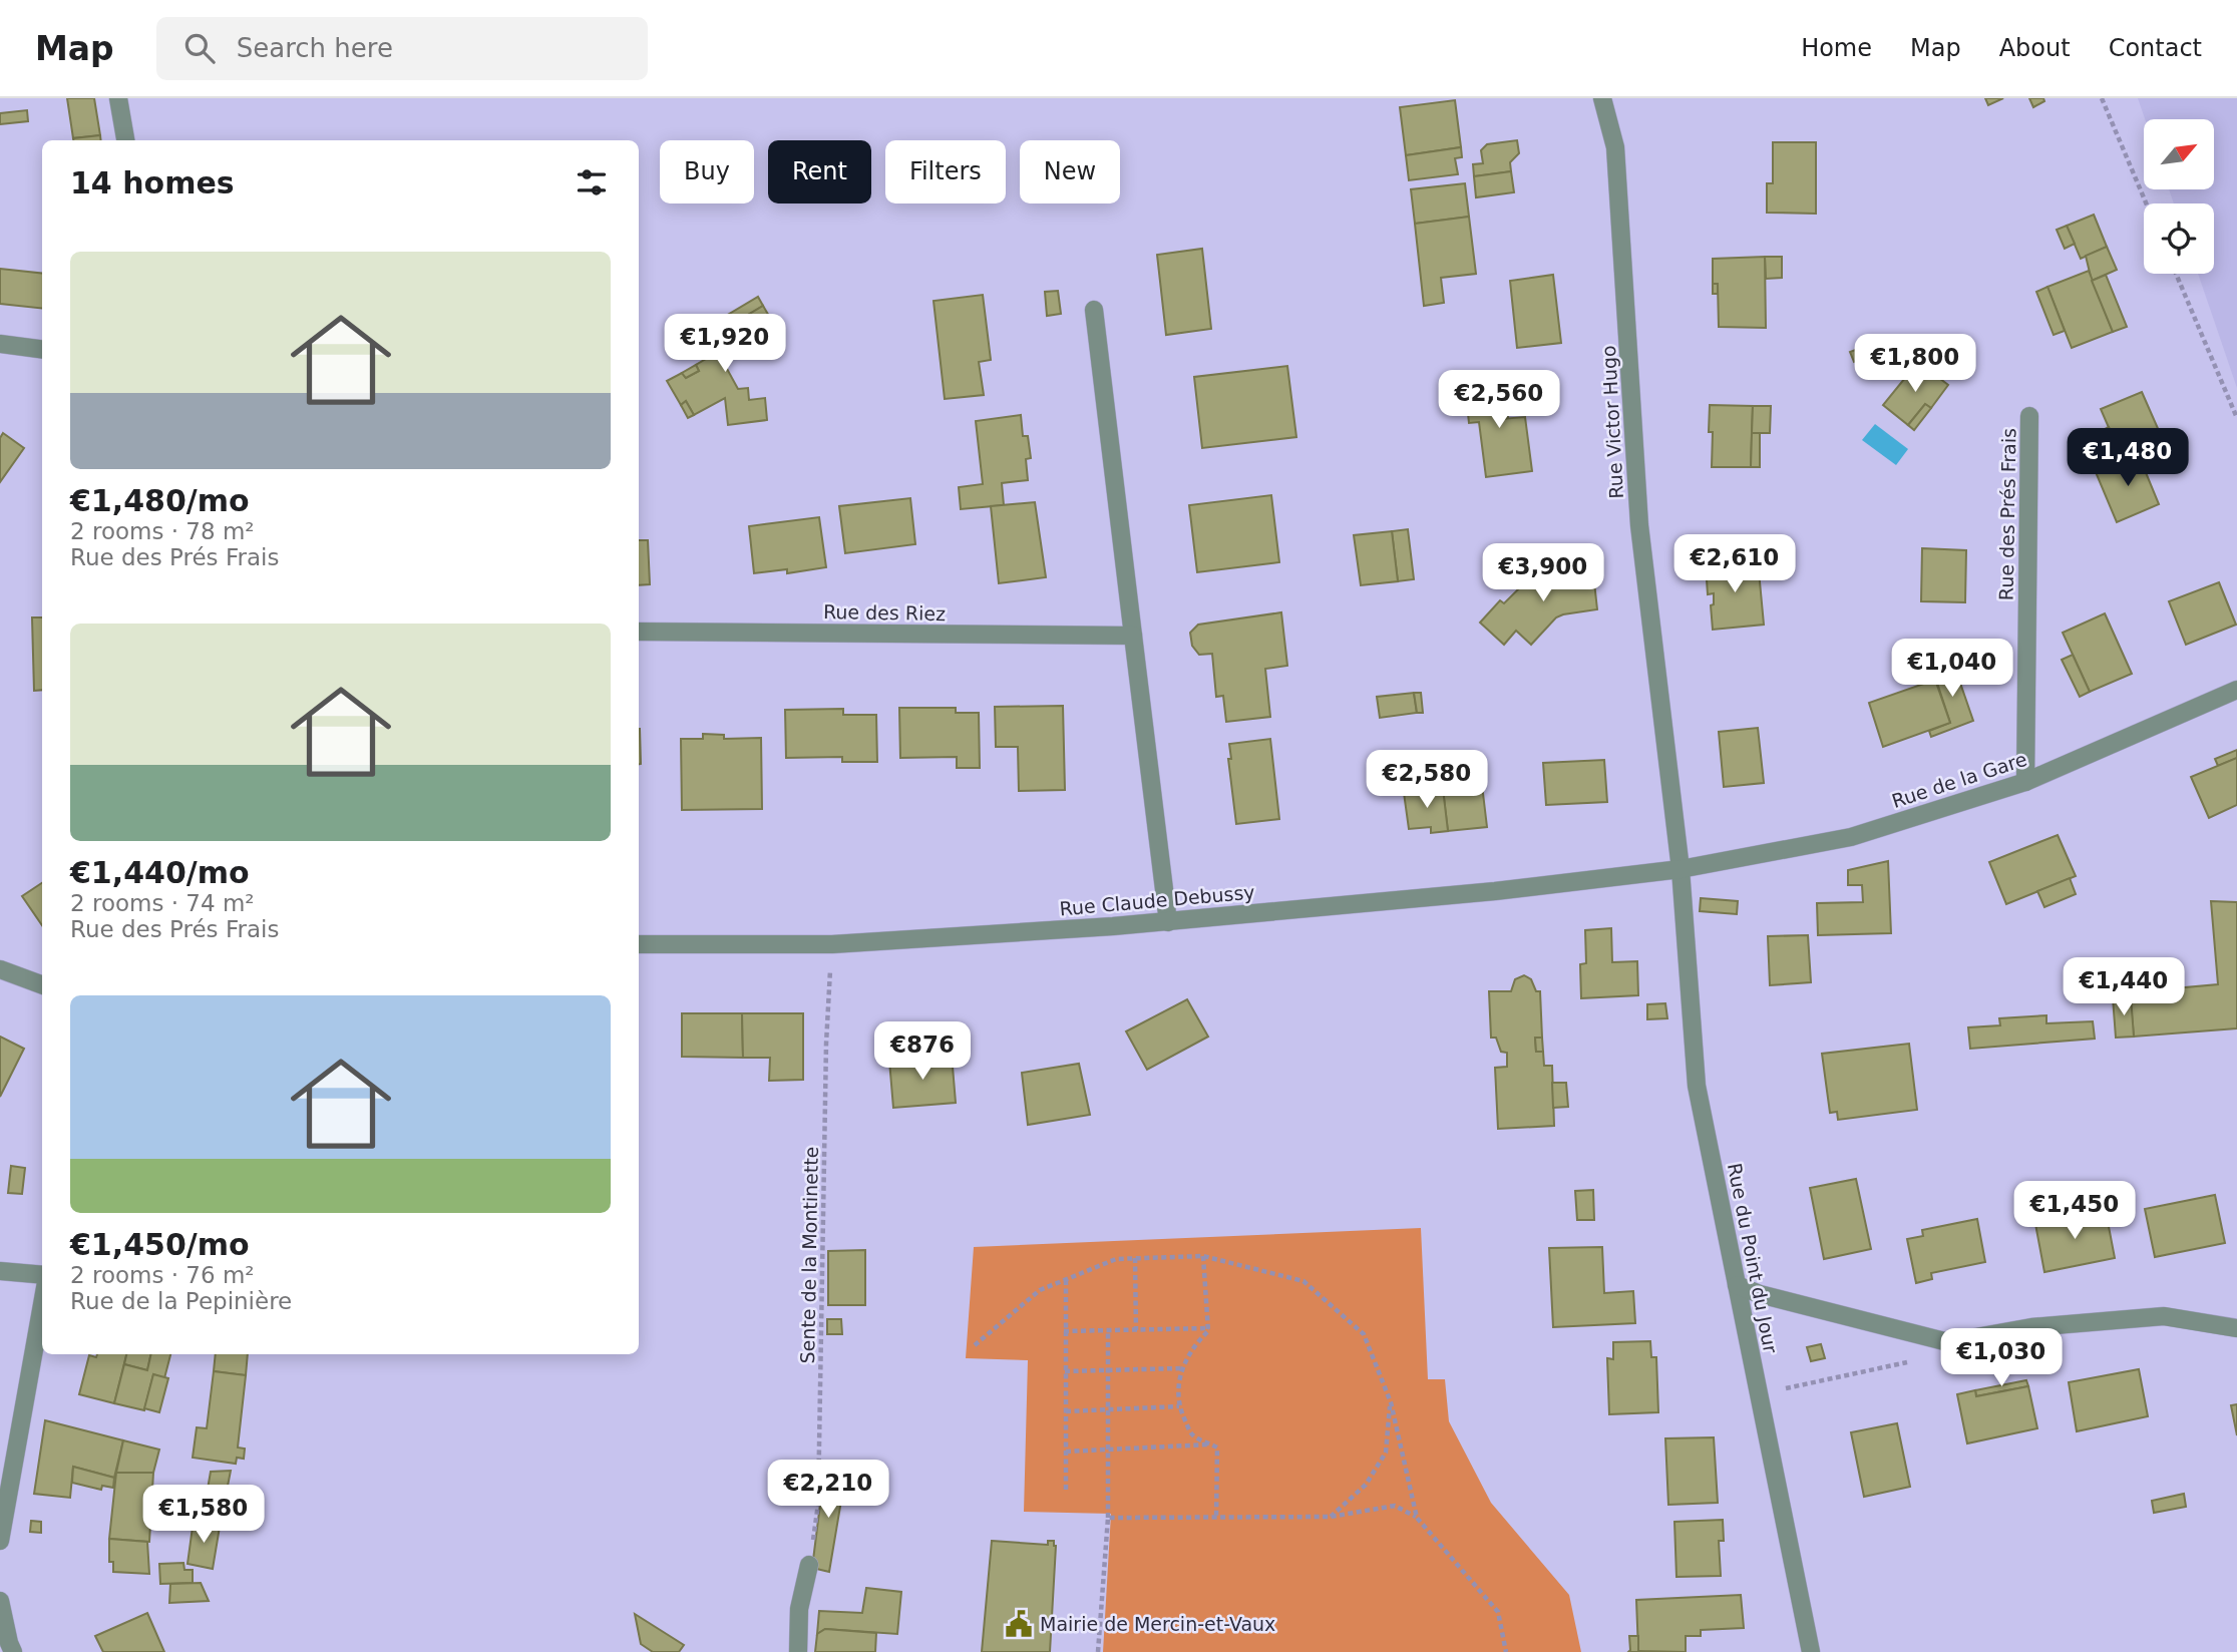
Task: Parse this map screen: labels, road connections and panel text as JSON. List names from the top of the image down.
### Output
{
  "streets": {
    "street": [
      "Rue Victor Hugo",
      "Rue des Prés Frais",
      "Rue des Riez",
      "Rue de la Gare",
      "Rue Claude Debussy",
      "Rue du Point du Jour"
    ],
    "path": ["Sente de la Montinette"]
  },
  "crossings": [
    ["Rue Victor Hugo", "Rue de la Gare"],
    ["Rue Victor Hugo", "Rue Claude Debussy"],
    ["Rue Victor Hugo", "Rue du Point du Jour"],
    ["Rue des Prés Frais", "Rue de la Gare"],
    ["Rue de la Gare", "Rue Claude Debussy"],
    ["Rue de la Gare", "Rue du Point du Jour"],
    ["Rue Claude Debussy", "Sente de la Montinette"],
    ["Rue Claude Debussy", "Rue du Point du Jour"]
  ],
  "places": {
    "public building": ["Mairie de Mercin-et-Vaux"]
  },
  "north": "top right",
  "page": {
    "header": "Map",
    "search": "Search here",
    "nav": [
      "Home",
      "Map",
      "About",
      "Contact"
    ],
    "chip": [
      "Buy",
      "Rent",
      "Filters",
      "New"
    ],
    "heading": "14 homes",
    "list": [
      {
        "name": "€1,480/mo",
        "note": "2 rooms · 78 m² · Rue des Prés Frais"
      },
      {
        "name": "€1,440/mo",
        "note": "2 rooms · 74 m² · Rue des Prés Frais"
      },
      {
        "name": "€1,450/mo",
        "note": "2 rooms · 76 m² · Rue de la Pepinière"
      }
    ],
    "price": [
      "€1,920",
      "€1,800",
      "€2,560",
      "€1,480",
      "€2,610",
      "€3,900",
      "€1,040",
      "€2,580",
      "€1,440",
      "€876",
      "€1,450",
      "€1,030",
      "€2,210",
      "€1,580"
    ]
  }
}
